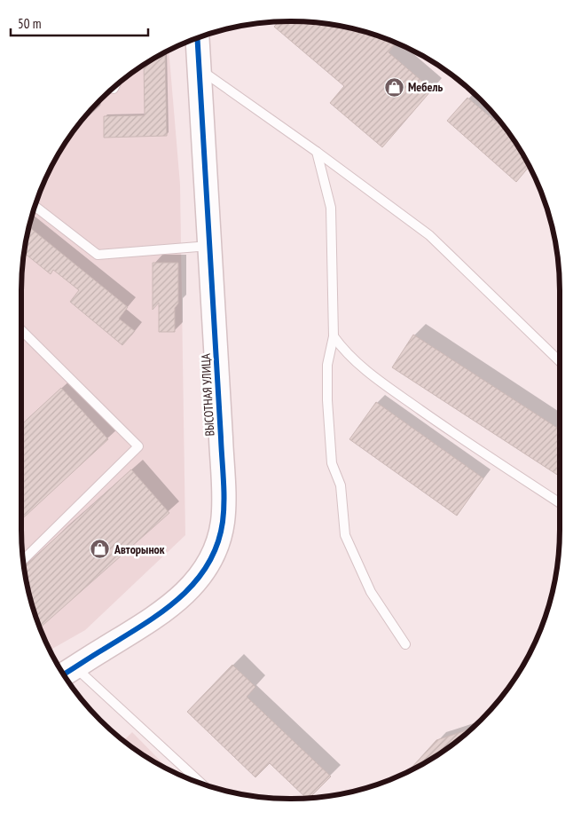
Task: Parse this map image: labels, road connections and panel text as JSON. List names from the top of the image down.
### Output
{
  "streets": {
    "street": ["ВЫСОТНАЯ УЛИЦА"]
  },
  "places": {
    "shop": ["Мебель", "Авторынок"]
  },
  "scale_bar": "50 m"
}
